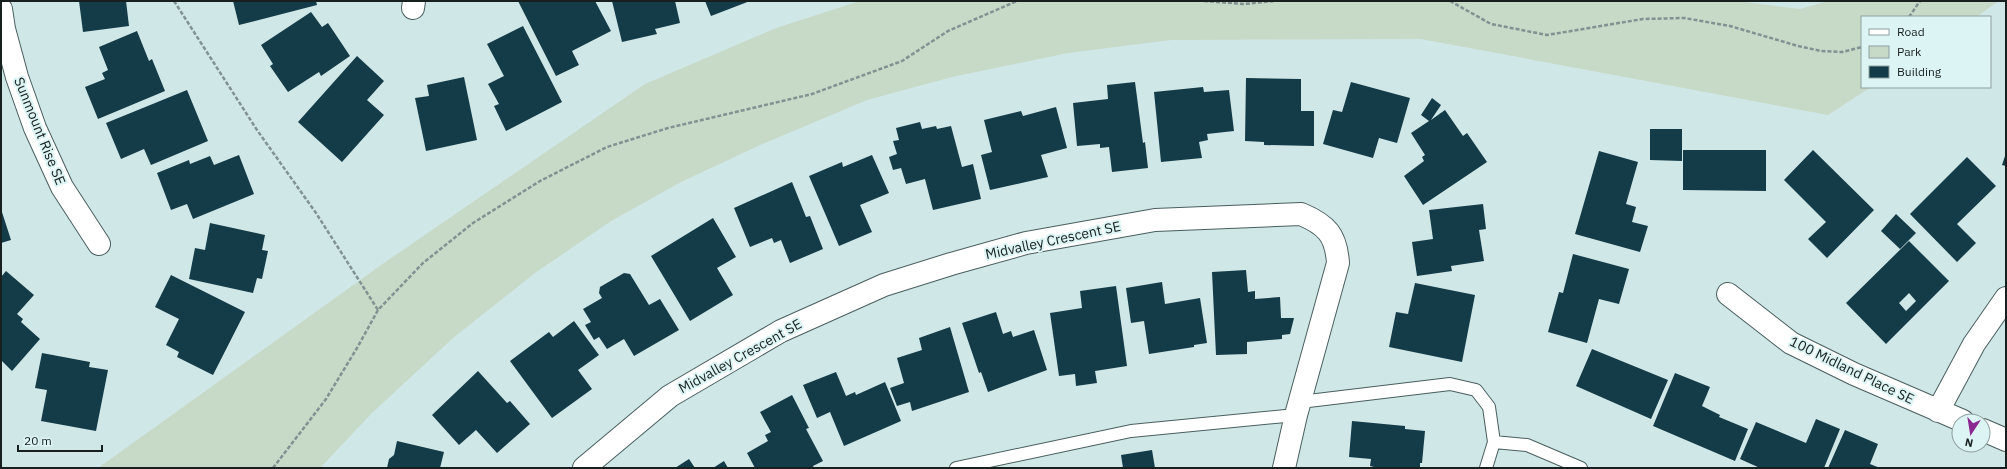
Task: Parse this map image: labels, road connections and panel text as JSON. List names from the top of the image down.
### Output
{
  "streets": {
    "street": ["Sunmount Rise SE", "Midvalley Crescent SE", "100 Midland Place SE"]
  },
  "legend": ["Road", "Park", "Building"],
  "scale_bar": "20 m",
  "north": "bottom"
}
